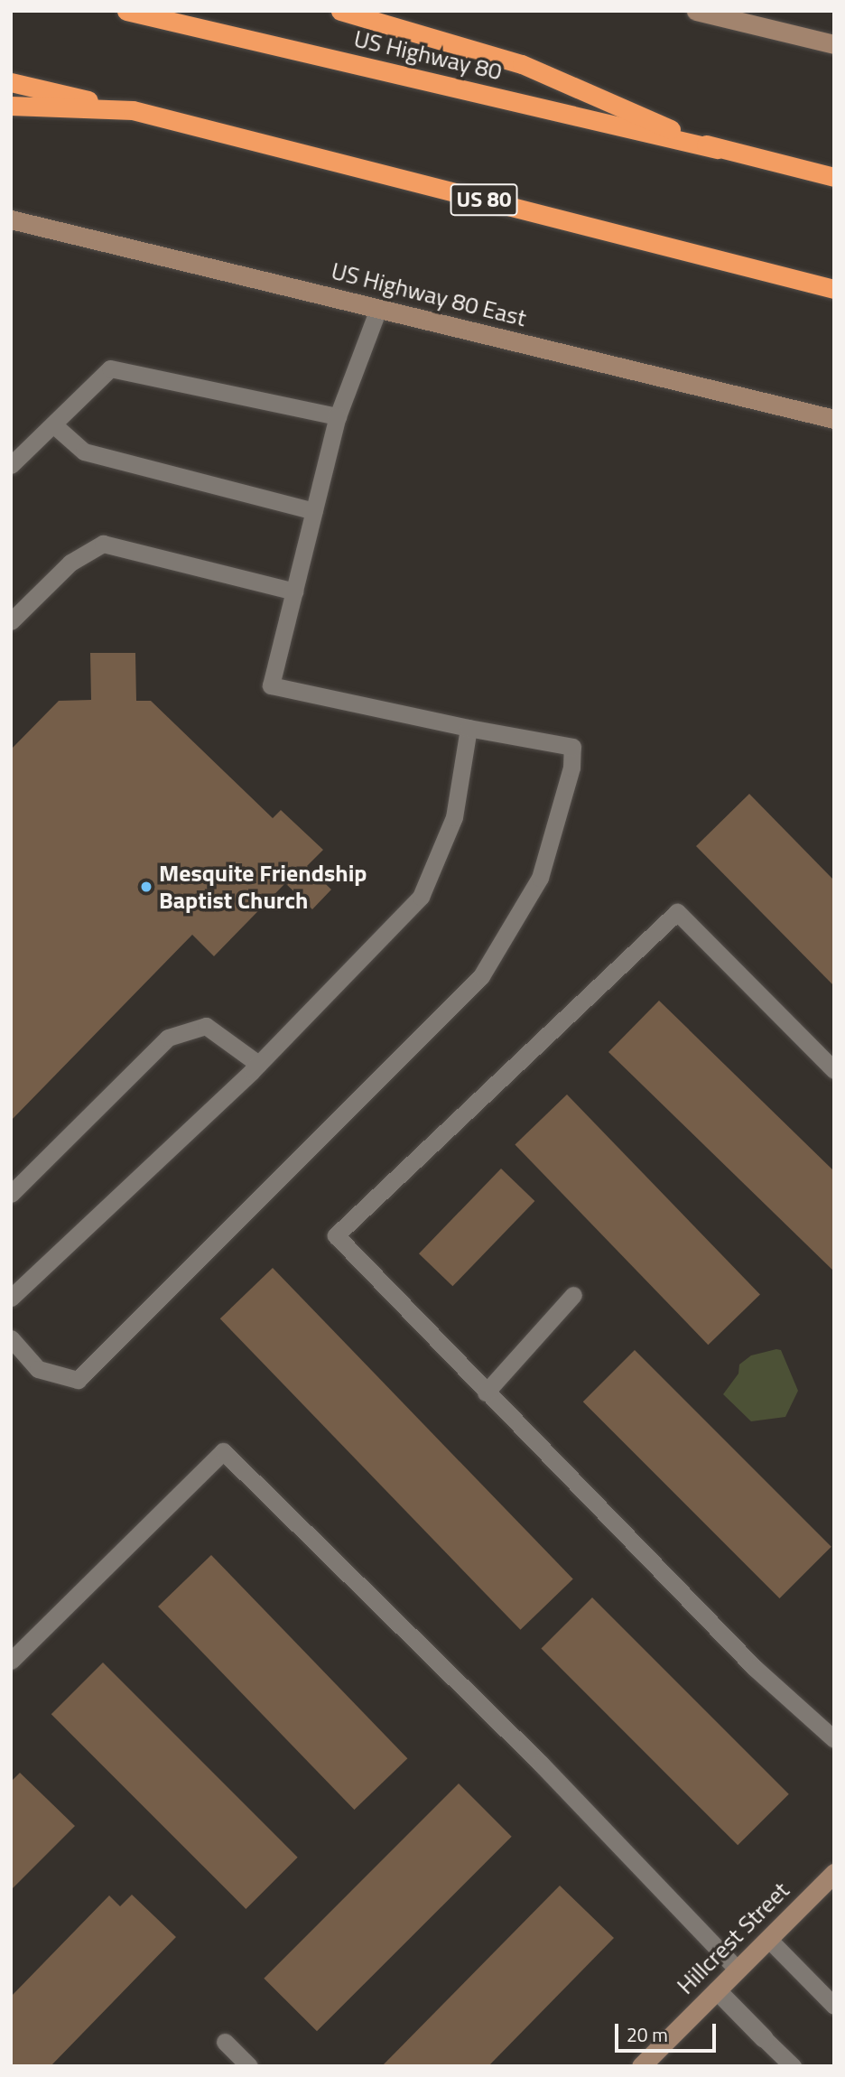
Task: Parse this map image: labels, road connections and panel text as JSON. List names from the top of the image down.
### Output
{
  "streets": {
    "highway": ["US Highway 80", "US 80"],
    "main road": ["US Highway 80 East", "Hillcrest Street"]
  },
  "places": ["Mesquite Friendship Baptist Church"],
  "scale_bar": "20 m"
}
